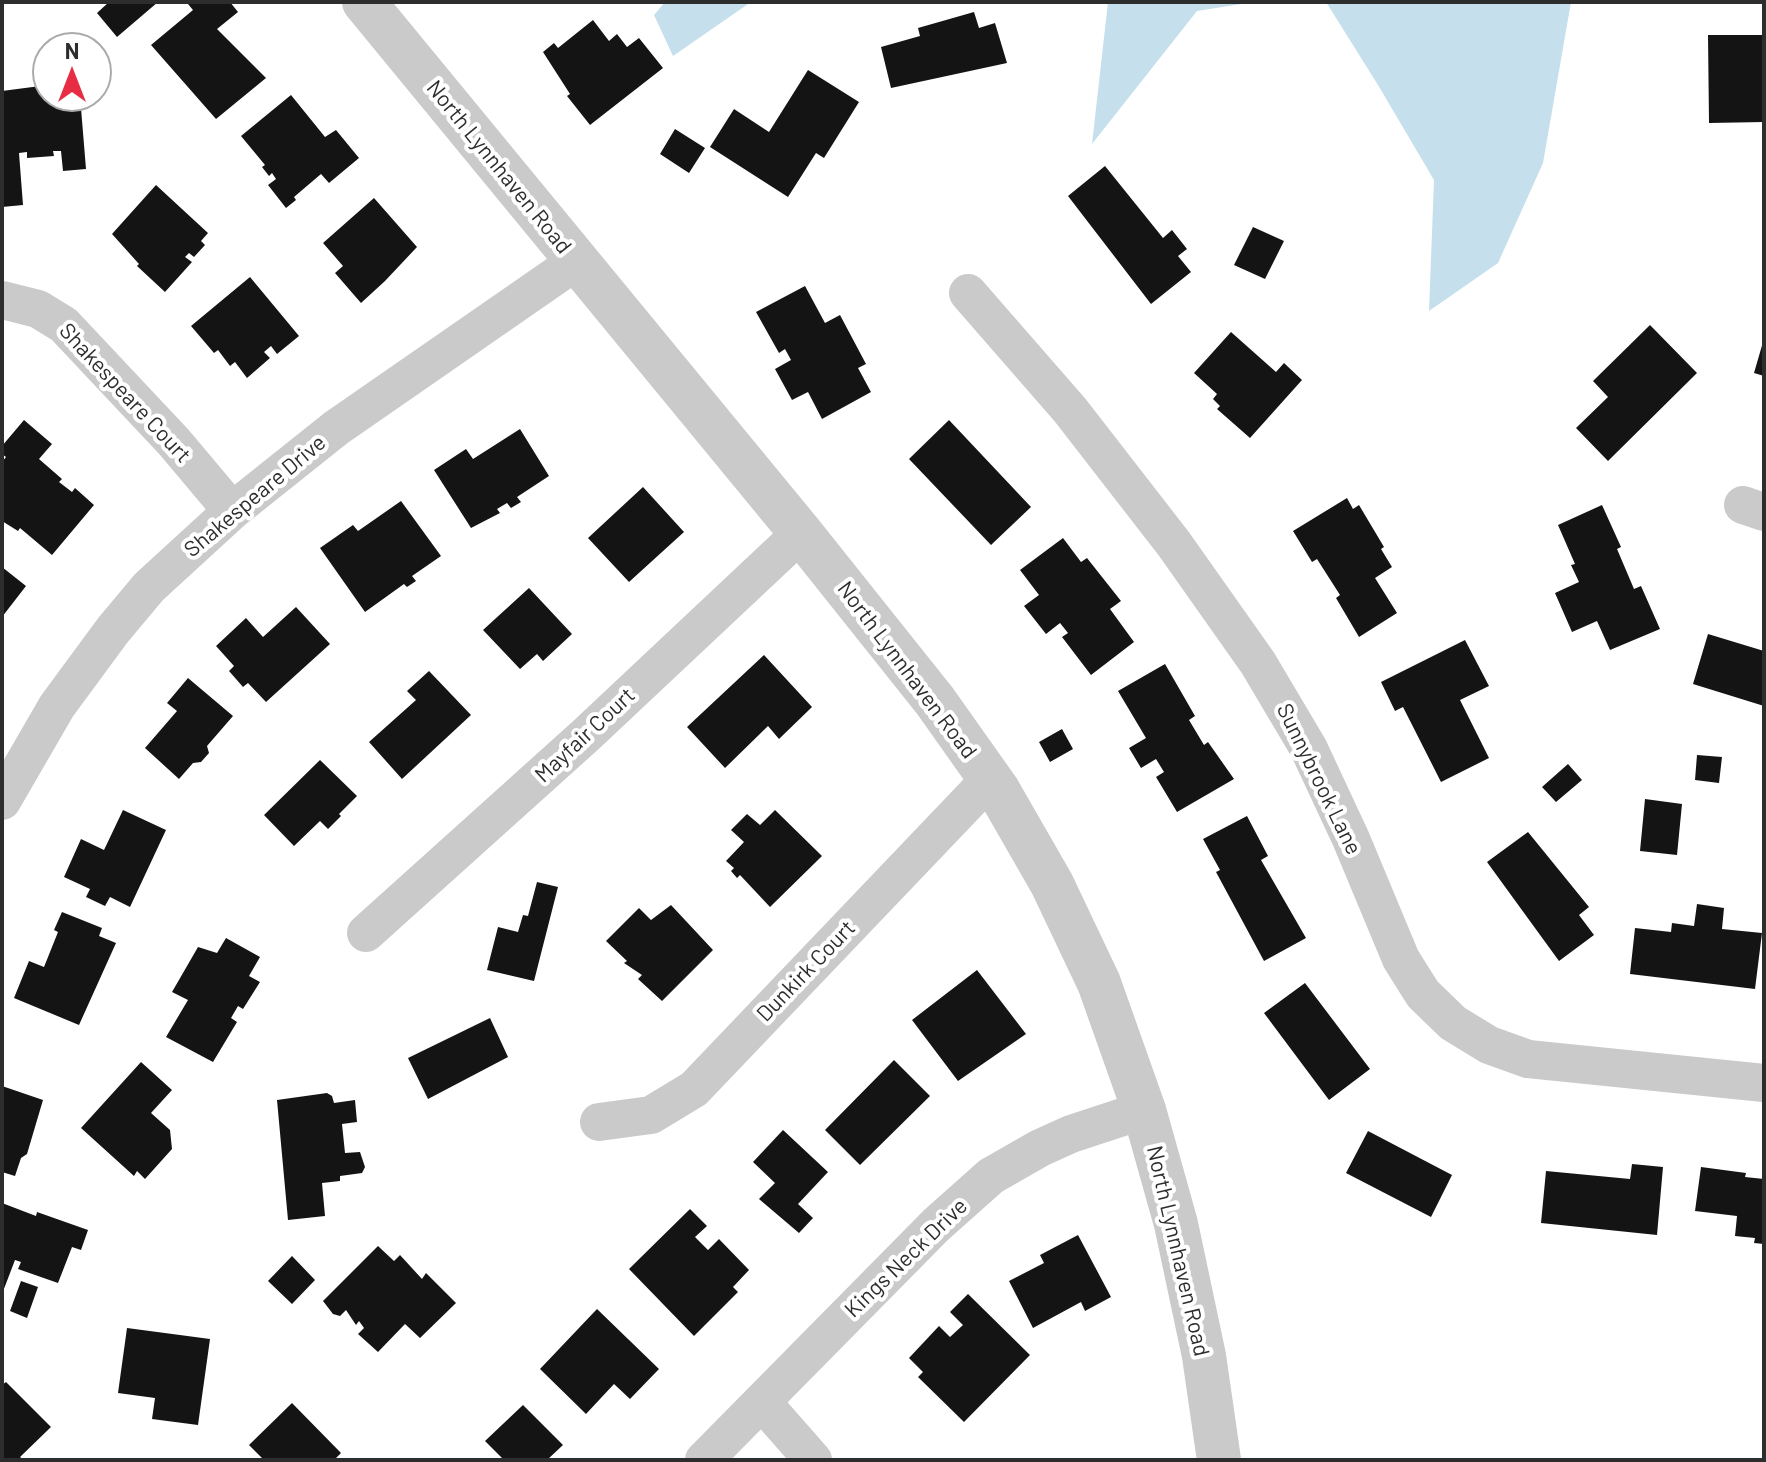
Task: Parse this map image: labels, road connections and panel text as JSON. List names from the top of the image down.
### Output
{
  "streets": {
    "street": [
      "North Lynnhaven Road",
      "Shakespeare Court",
      "Shakespeare Drive",
      "Mayfair Court",
      "Sunnybrook Lane",
      "Dunkirk Court",
      "Kings Neck Drive"
    ]
  },
  "crossings": [
    ["North Lynnhaven Road", "Shakespeare Drive"],
    ["North Lynnhaven Road", "Mayfair Court"],
    ["North Lynnhaven Road", "Dunkirk Court"],
    ["North Lynnhaven Road", "Kings Neck Drive"],
    ["Shakespeare Court", "Shakespeare Drive"]
  ],
  "north": "top"
}
